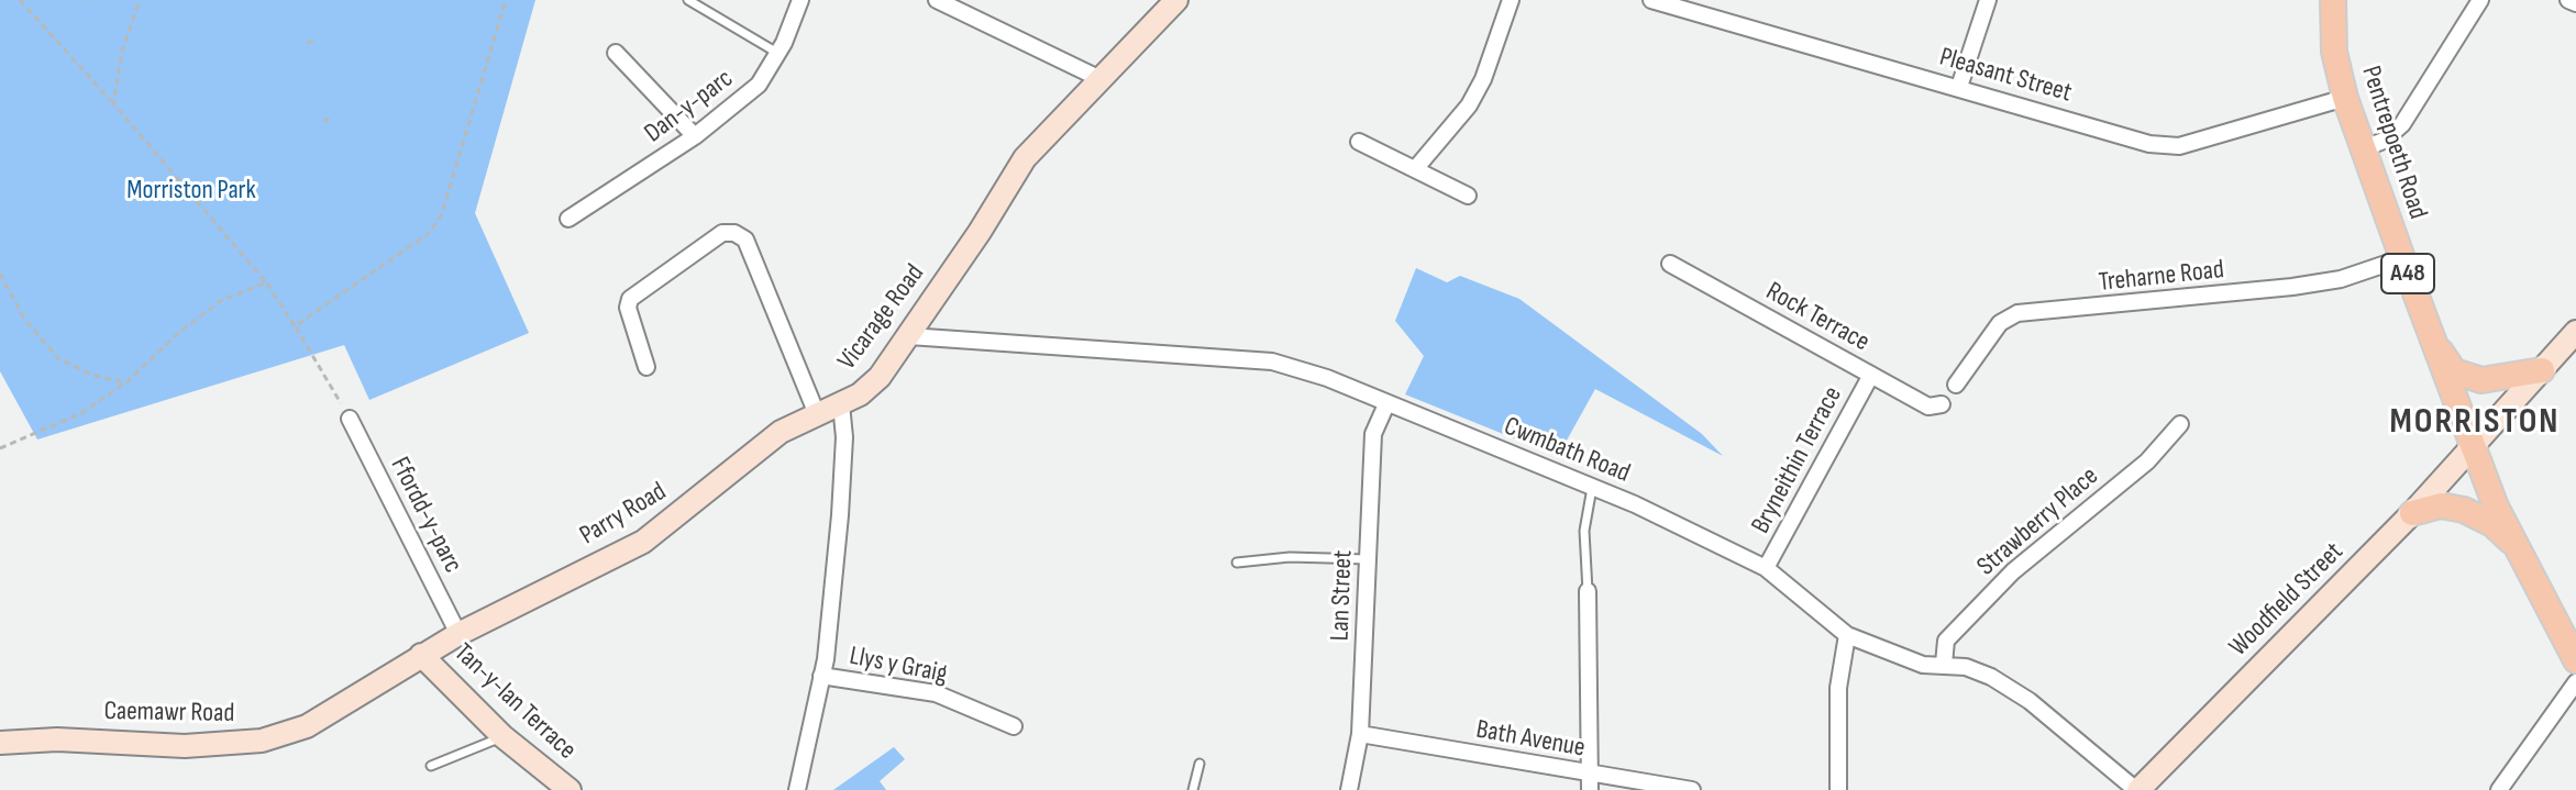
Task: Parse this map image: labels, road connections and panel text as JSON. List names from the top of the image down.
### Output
{
  "streets": {
    "main road": ["Pentrepoeth Road", "A48"],
    "street": [
      "Pleasant Street",
      "Dan-y-parc",
      "Treharne Road",
      "Vicarage Road",
      "Rock Terrace",
      "Cwmbath Road",
      "Bryneithin Terrace",
      "Parry Road",
      "Ffordd-y-parc",
      "Strawberry Place",
      "Lan Street",
      "Woodfield Street",
      "Llys y Graig",
      "Tan-y-lan Terrace",
      "Caemawr Road",
      "Bath Avenue"
    ]
  },
  "crossings": [
    ["Pleasant Street", "Pentrepoeth Road"],
    ["Pentrepoeth Road", "A48"],
    ["Pentrepoeth Road", "Treharne Road"],
    ["Pentrepoeth Road", "Woodfield Street"],
    ["A48", "Woodfield Street"],
    ["Vicarage Road", "Cwmbath Road"],
    ["Vicarage Road", "Parry Road"],
    ["Vicarage Road", "Llys y Graig"],
    ["Rock Terrace", "Bryneithin Terrace"],
    ["Cwmbath Road", "Bryneithin Terrace"],
    ["Cwmbath Road", "Strawberry Place"],
    ["Cwmbath Road", "Lan Street"],
    ["Cwmbath Road", "Woodfield Street"],
    ["Parry Road", "Ffordd-y-parc"],
    ["Parry Road", "Tan-y-lan Terrace"],
    ["Parry Road", "Caemawr Road"],
    ["Lan Street", "Bath Avenue"],
    ["Tan-y-lan Terrace", "Caemawr Road"]
  ],
  "districts": ["MORRISTON"],
  "parks": ["Morriston Park"]
}
